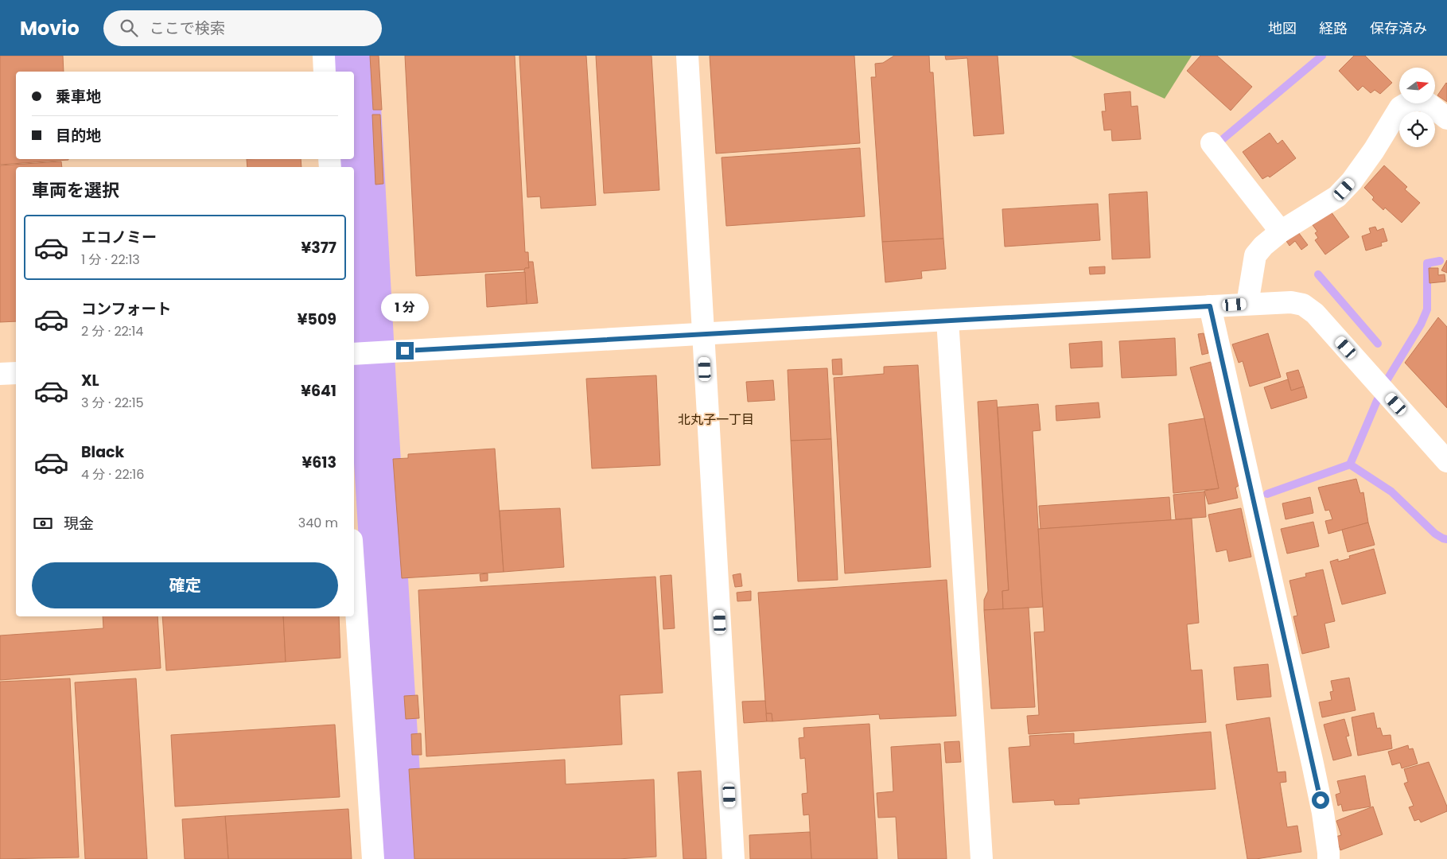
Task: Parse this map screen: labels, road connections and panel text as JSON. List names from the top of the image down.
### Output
{
  "districts": ["北丸子一丁目"],
  "north": "right",
  "page": {
    "header": "Movio",
    "search": "ここで検索",
    "nav": ["地図", "経路", "保存済み"],
    "banner": ["乗車地", "目的地"],
    "heading": "車両を選択",
    "list": [
      {
        "name": "エコノミー",
        "note": "1 分 · 22:13",
        "value": "¥377"
      },
      {
        "name": "コンフォート",
        "note": "2 分 · 22:14",
        "value": "¥509"
      },
      {
        "name": "XL",
        "note": "3 分 · 22:15",
        "value": "¥641"
      },
      {
        "name": "Black",
        "note": "4 分 · 22:16",
        "value": "¥613"
      }
    ],
    "bubble": "1 分",
    "pay": ["現金", "340 m"],
    "buttons": "確定"
  }
}
